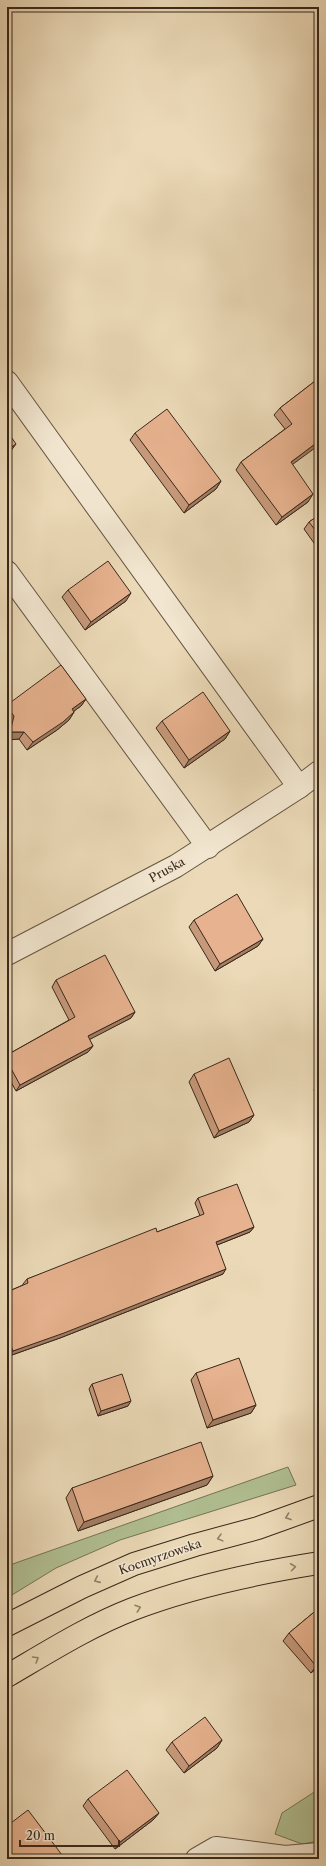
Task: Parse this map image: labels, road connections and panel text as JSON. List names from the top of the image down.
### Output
{
  "streets": {
    "main road": ["Kocmyrzowska"],
    "street": ["Pruska"]
  },
  "scale_bar": "20 m"
}
